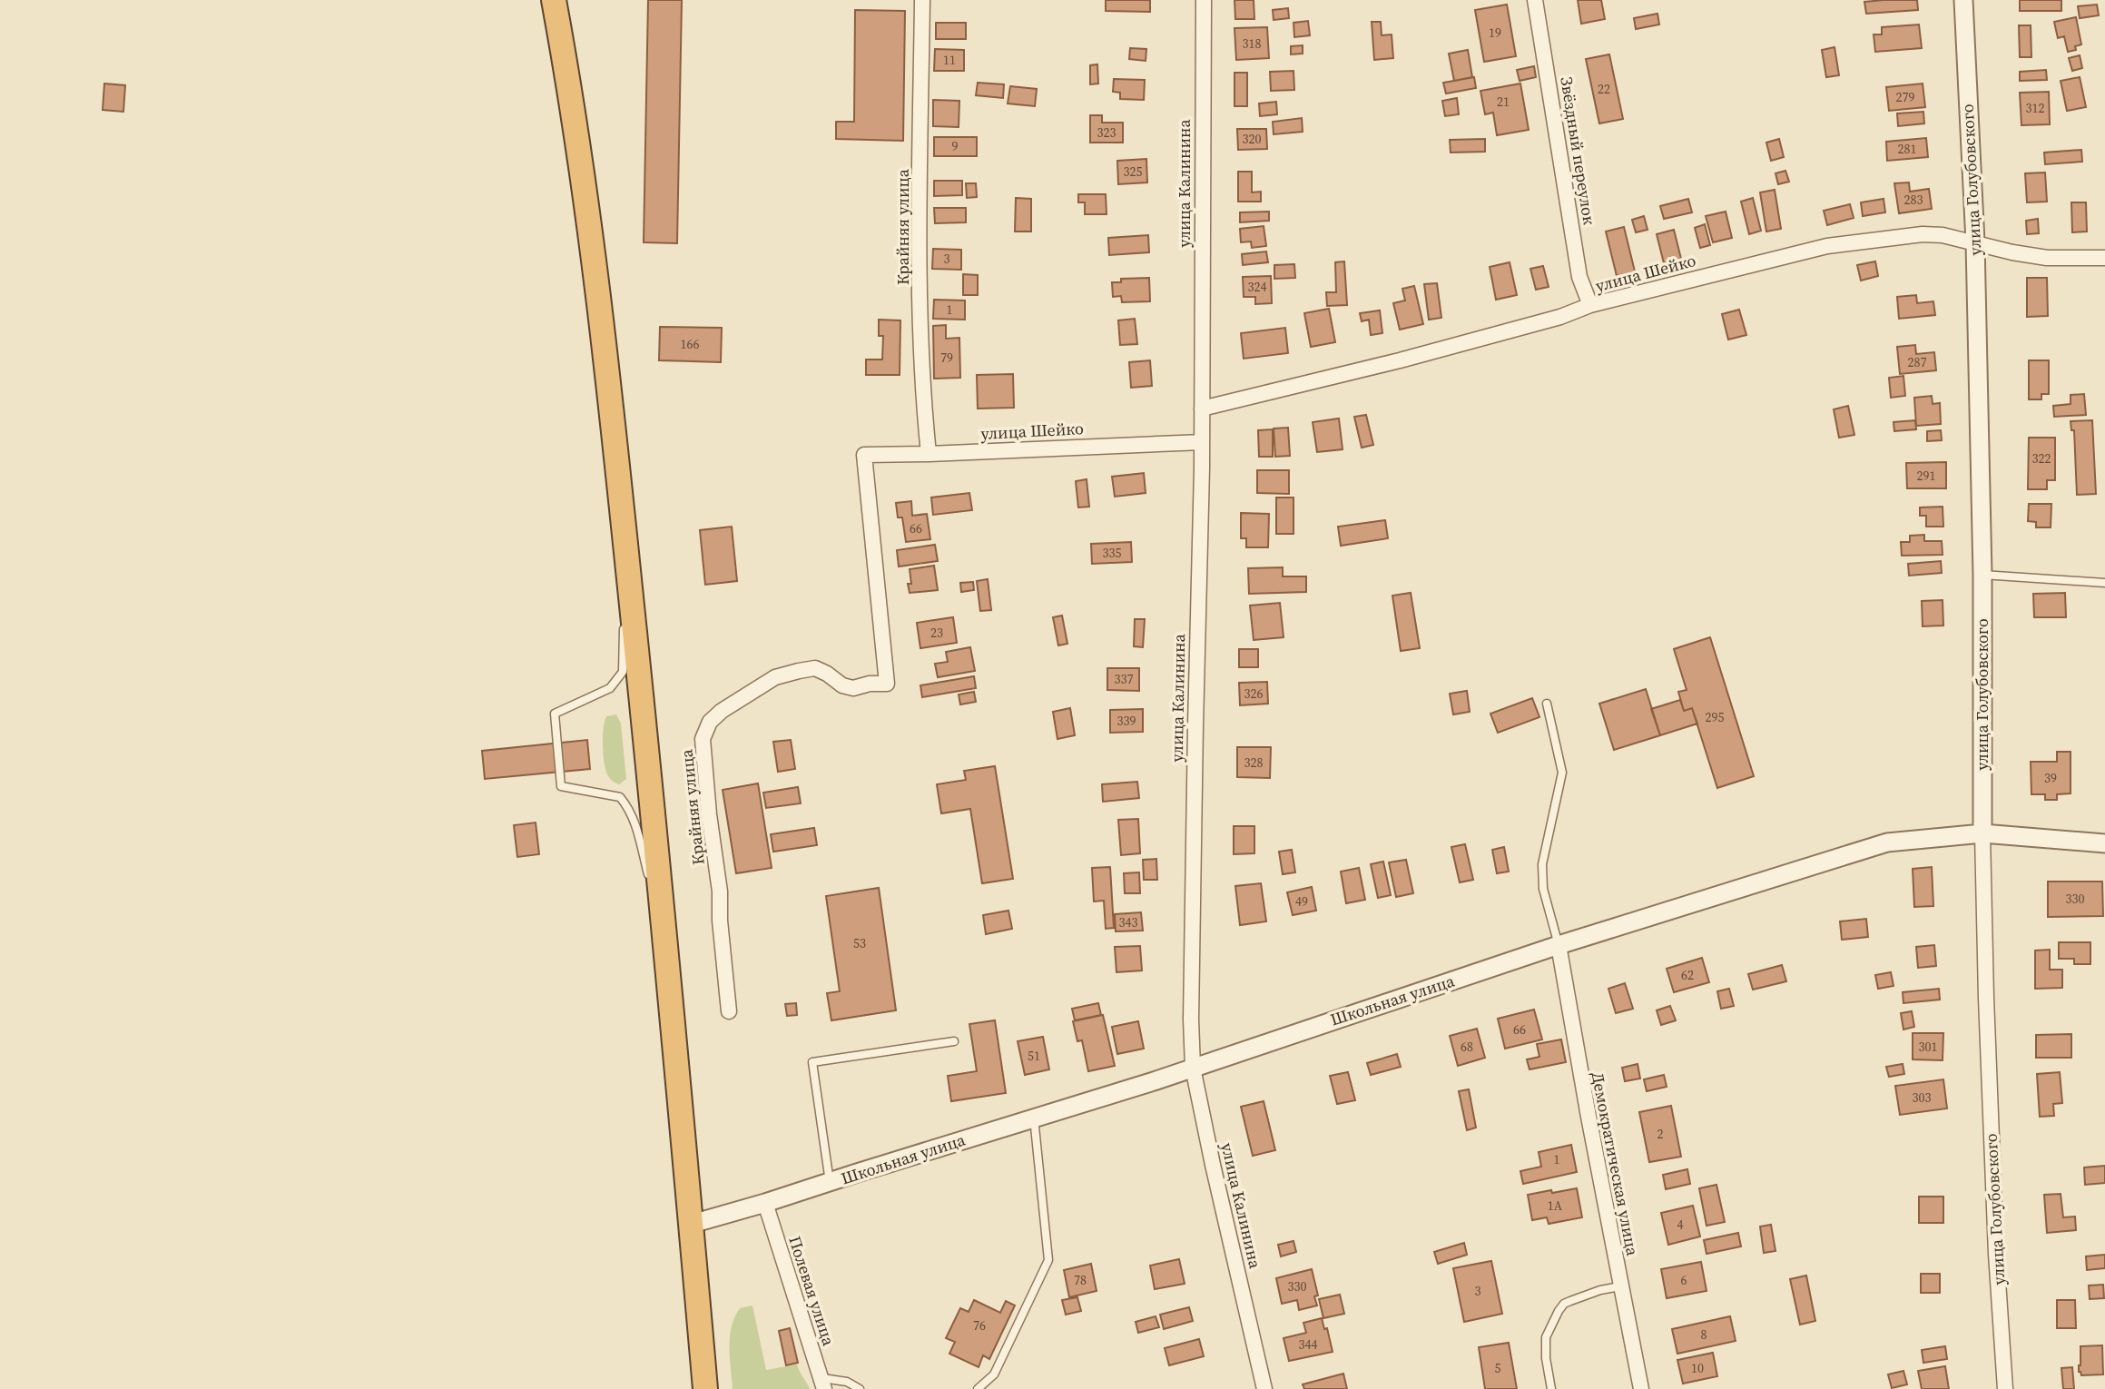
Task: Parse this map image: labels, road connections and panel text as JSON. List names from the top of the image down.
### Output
{
  "streets": {
    "street": [
      "Звёздный переулок",
      "улица Голубовского",
      "улица Калинина",
      "Крайняя улица",
      "улица Шейко",
      "Школьная улица",
      "Демократическая улица",
      "Полевая улица"
    ]
  },
  "crossings": [
    ["Звёздный переулок", "улица Шейко"],
    ["улица Голубовского", "улица Шейко"],
    ["улица Голубовского", "Школьная улица"],
    ["улица Калинина", "улица Шейко"],
    ["улица Калинина", "Школьная улица"],
    ["Крайняя улица", "улица Шейко"],
    ["Школьная улица", "Демократическая улица"],
    ["Школьная улица", "Полевая улица"]
  ],
  "house_numbers": [
    "19",
    "318",
    "11",
    "22",
    "279",
    "21",
    "312",
    "323",
    "320",
    "9",
    "281",
    "325",
    "283",
    "3",
    "324",
    "1",
    "166",
    "79",
    "287",
    "322",
    "291",
    "66",
    "335",
    "23",
    "337",
    "326",
    "295",
    "339",
    "328",
    "39",
    "330",
    "49",
    "343",
    "53",
    "62",
    "66",
    "68",
    "301",
    "51",
    "303",
    "2",
    "1",
    "1А",
    "4",
    "78",
    "6",
    "330",
    "3",
    "76",
    "8",
    "344",
    "5",
    "10"
  ]
}
